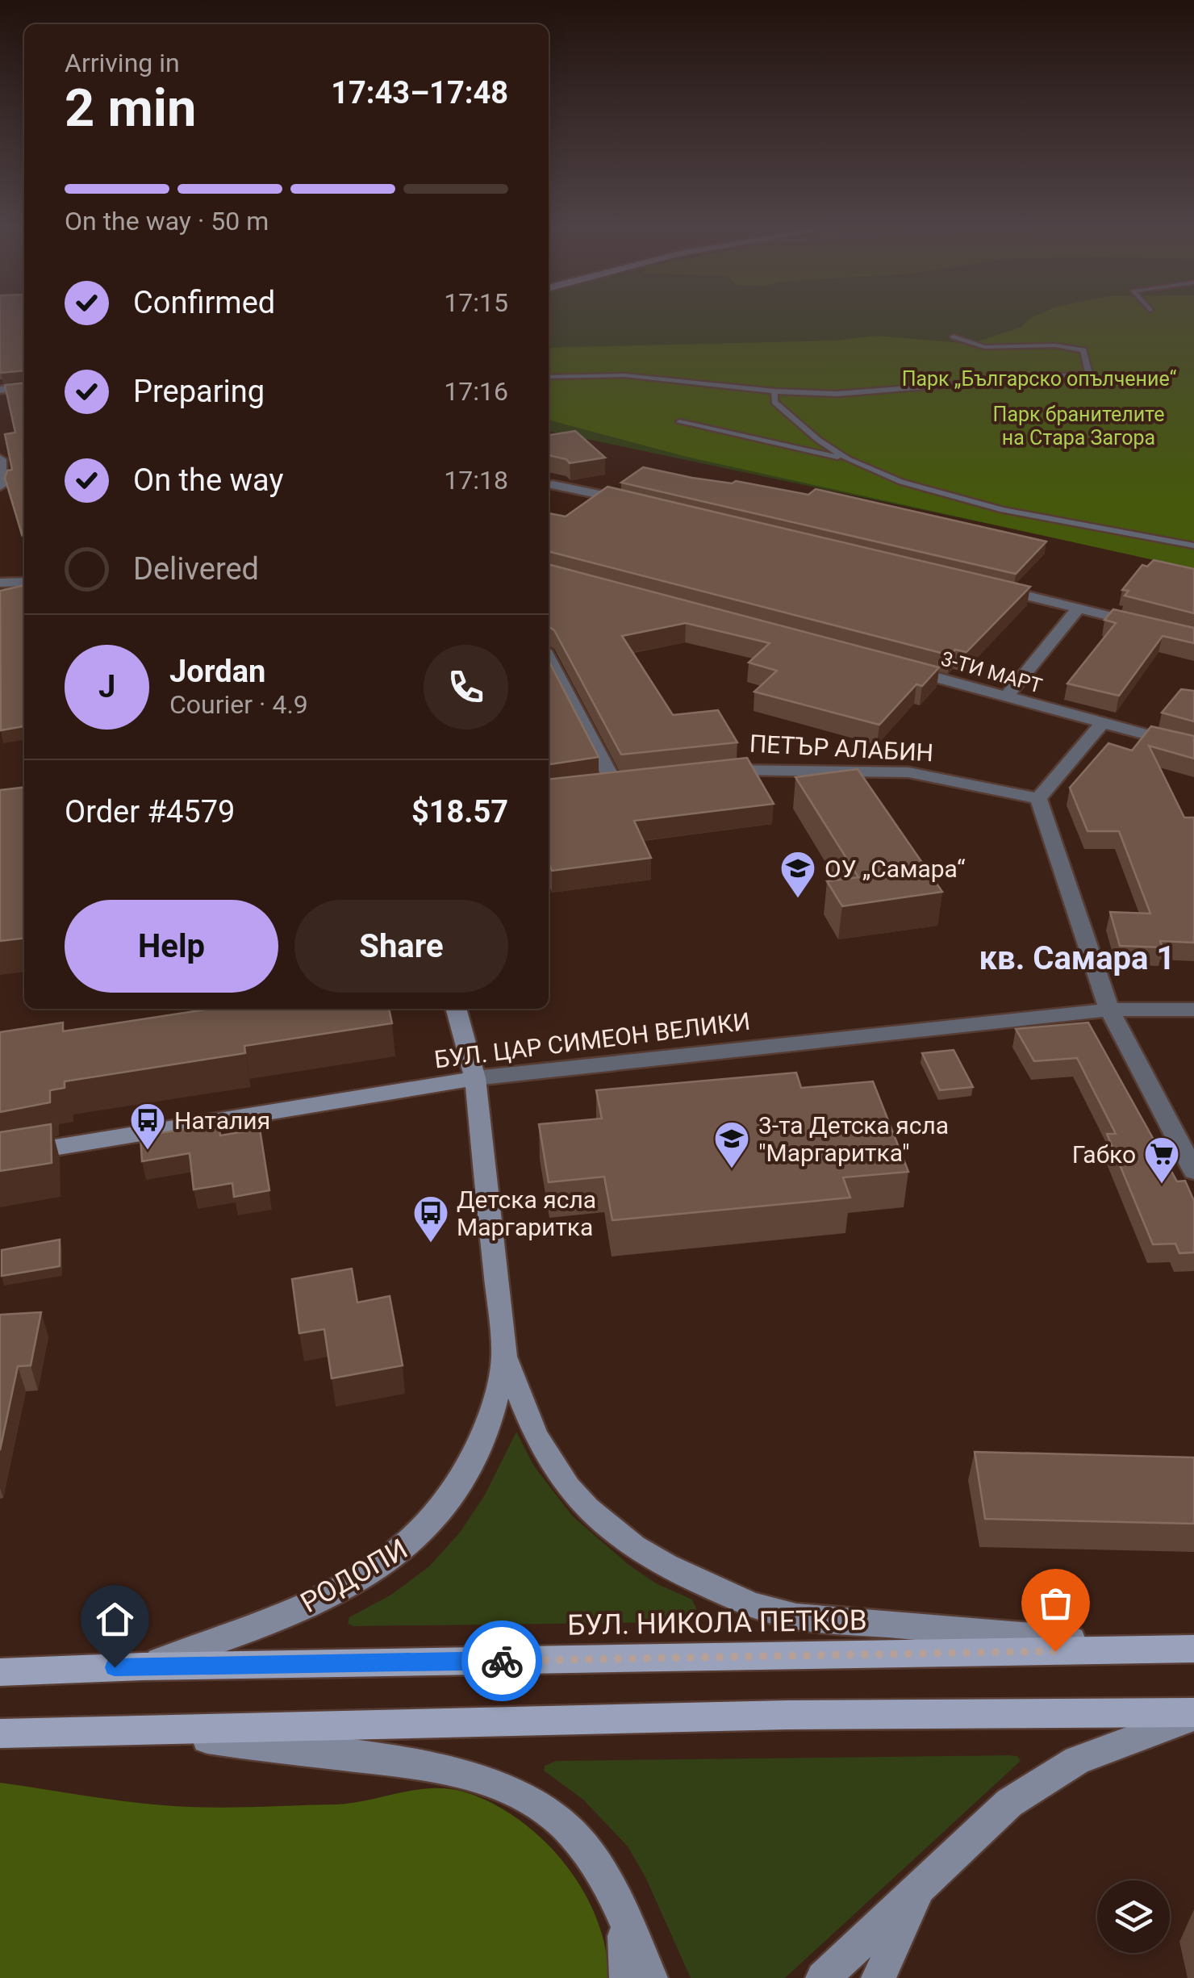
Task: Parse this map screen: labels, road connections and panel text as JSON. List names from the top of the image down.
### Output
{
  "streets": {
    "main road": ["БУЛ. НИКОЛА ПЕТКОВ"],
    "street": [
      "3-ТИ МАРТ",
      "ПЕТЪР АЛАБИН",
      "БУЛ. ЦАР СИМЕОН ВЕЛИКИ",
      "РОДОПИ"
    ]
  },
  "crossings": [
    ["БУЛ. ЦАР СИМЕОН ВЕЛИКИ", "РОДОПИ"],
    ["РОДОПИ", "БУЛ. НИКОЛА ПЕТКОВ"]
  ],
  "districts": ["кв. Самара 1"],
  "parks": ["Парк „Българско опълчение“", "Парк бранителите на Стара Загора"],
  "places": {
    "school or university": ["ОУ „Самара“", "3-та Детска ясла \"Маргаритка\""],
    "bus stop": ["Наталия", "Детска ясла Маргаритка"],
    "supermarket": ["Габко"]
  },
  "page": {
    "heading": ["2 min", "Arriving in", "17:43–17:48"],
    "panel": [
      "Jordan",
      "Courier · 4.9",
      "Order #4579",
      "$18.57"
    ],
    "bar": "On the way · 50 m",
    "list": [
      ["Confirmed", "17:15"],
      ["Preparing", "17:16"],
      ["On the way", "17:18"],
      "Delivered"
    ],
    "round": "J",
    "buttons": ["Help", "Share"]
  }
}
